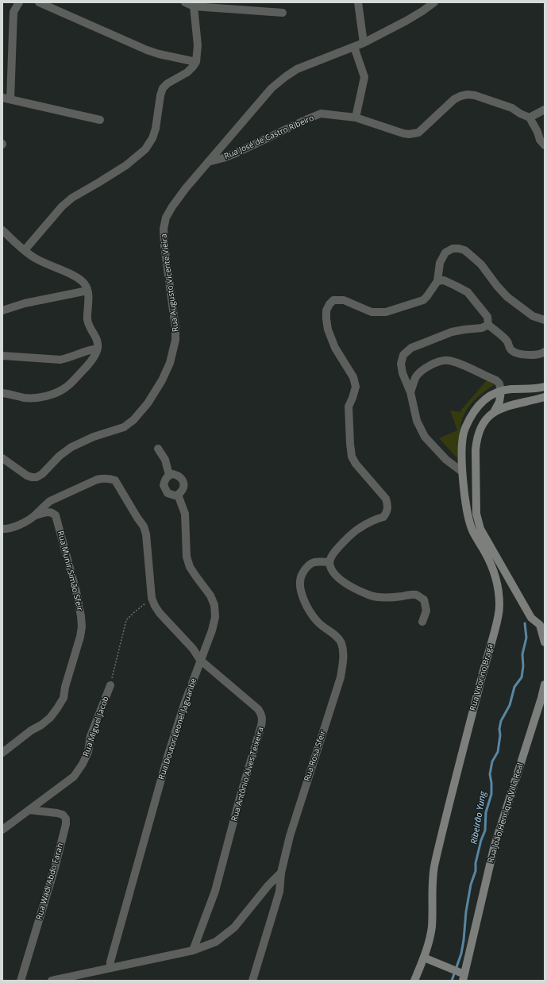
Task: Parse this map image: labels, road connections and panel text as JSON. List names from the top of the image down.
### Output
{
  "streets": {
    "main road": ["Rua Vitorino Braga", "Rua João Henrique Villa Real"],
    "street": [
      "Rua José de Castro Ribeiro",
      "Rua Augusto Vicente Vieira",
      "Rua Munir Simão Sfeir",
      "Rua Miguel Jacob",
      "Rua Doutor Leonel Jaguaribe",
      "Rua Rosa Sfeir",
      "Rua Antônio Alves Teixeira",
      "Rua Wadi Abdo Farah"
    ]
  },
  "crossings": [
    ["Rua José de Castro Ribeiro", "Rua Augusto Vicente Vieira"],
    ["Rua Miguel Jacob", "Rua Antônio Alves Teixeira"],
    ["Rua Miguel Jacob", "Rua Wadi Abdo Farah"],
    ["Rua Doutor Leonel Jaguaribe", "Rua Antônio Alves Teixeira"]
  ],
  "water": ["Ribeirão Yung"]
}
